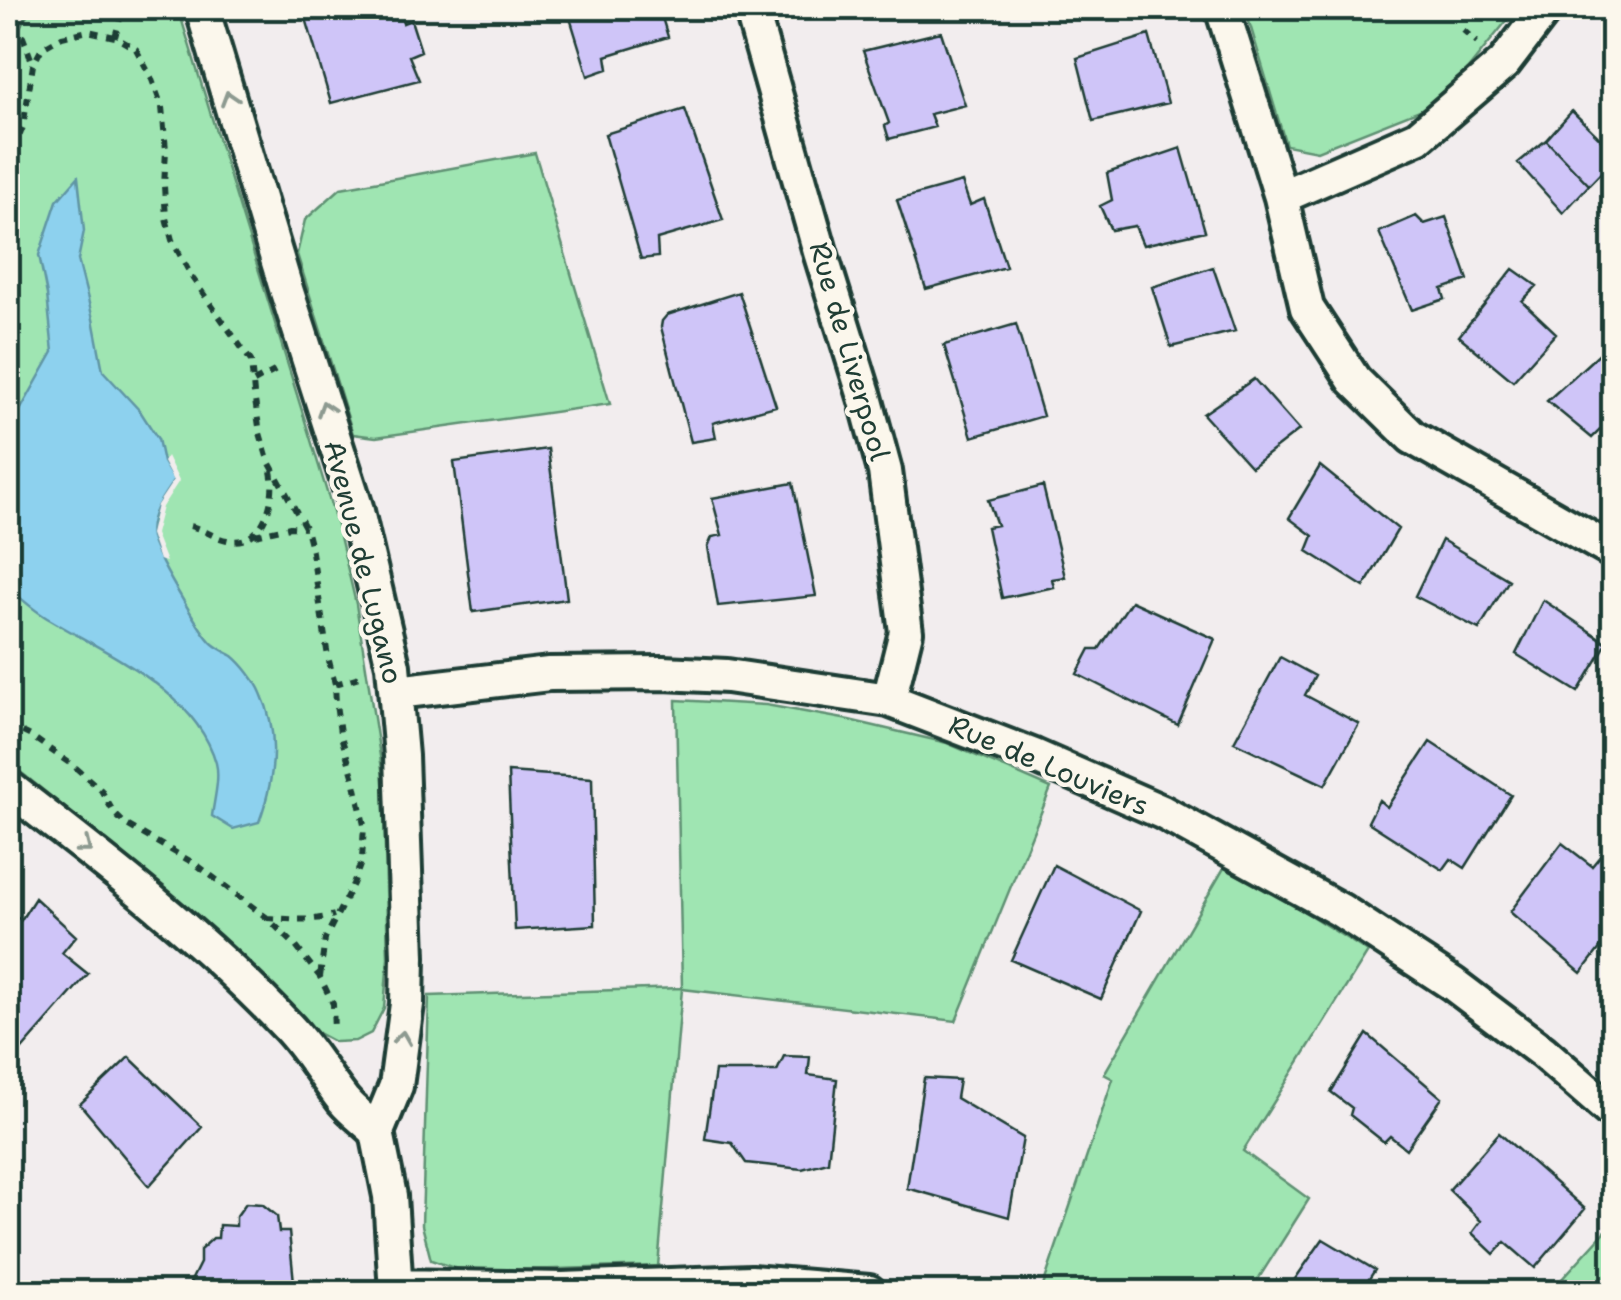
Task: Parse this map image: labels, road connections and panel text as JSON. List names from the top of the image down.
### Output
{
  "streets": {
    "street": ["Rue de Liverpool", "Avenue de Lugano", "Rue de Louviers"]
  },
  "crossings": [
    ["Rue de Liverpool", "Rue de Louviers"],
    ["Avenue de Lugano", "Rue de Louviers"]
  ],
  "one_way": ["Avenue de Lugano"]
}
